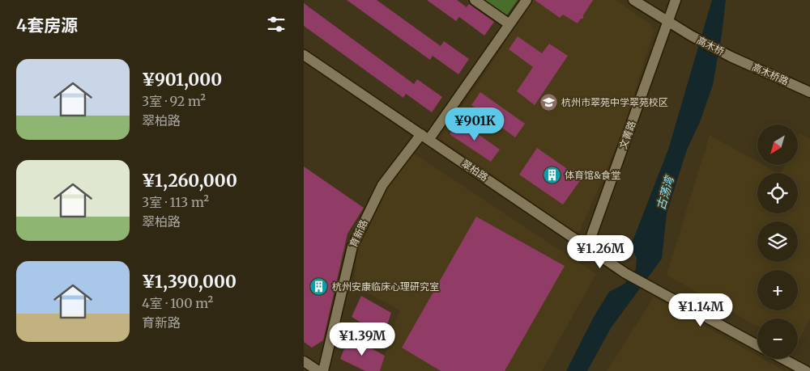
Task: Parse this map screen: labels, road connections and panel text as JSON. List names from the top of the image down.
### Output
{
  "streets": {
    "street": [
      "高木桥",
      "高木桥路",
      "文菁路",
      "翠柏路",
      "育新路"
    ]
  },
  "crossings": [
    ["高木桥", "高木桥路"],
    ["高木桥", "文菁路"],
    ["文菁路", "翠柏路"],
    ["翠柏路", "育新路"]
  ],
  "water": ["古荡湾"],
  "places": {
    "school or university": ["杭州市翠苑中学翠苑校区"],
    "building": ["体育馆&食堂", "杭州安康临床心理研究室"]
  },
  "north": "bottom left",
  "page": {
    "heading": "4套房源",
    "list": [
      {
        "name": "¥901,000",
        "note": "3室 · 92 m² · 翠柏路"
      },
      {
        "name": "¥1,260,000",
        "note": "3室 · 113 m² · 翠柏路"
      },
      {
        "name": "¥1,390,000",
        "note": "4室 · 100 m² · 育新路"
      }
    ],
    "price": [
      "¥901K",
      "¥1.26M",
      "¥1.14M",
      "¥1.39M"
    ],
    "map_buttons": ["+", "−"]
  }
}
